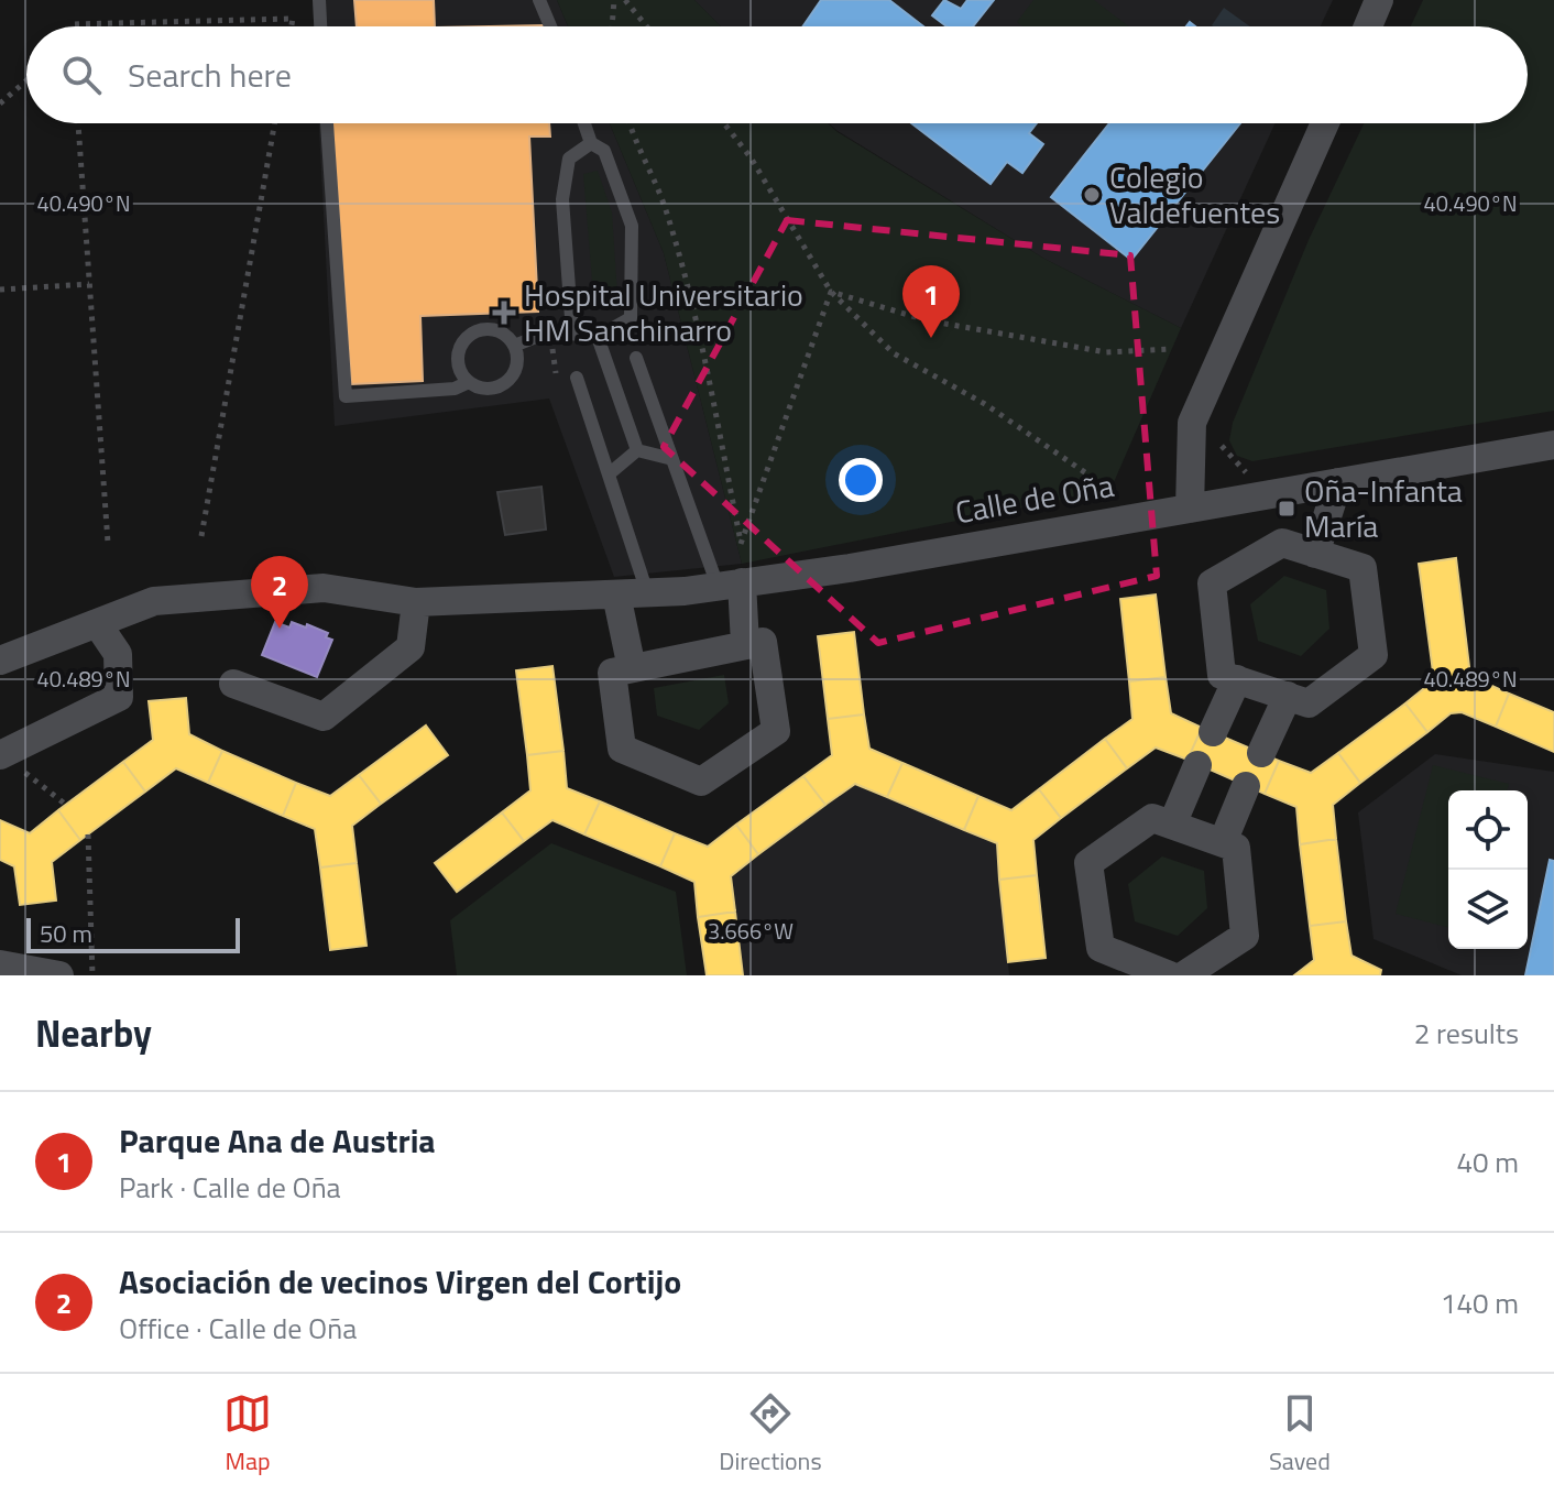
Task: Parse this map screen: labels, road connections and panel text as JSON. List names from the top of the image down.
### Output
{
  "streets": {
    "street": ["Calle de Oña"]
  },
  "places": {
    "other": ["Colegio Valdefuentes"],
    "health": ["Hospital Universitario HM Sanchinarro"],
    "transit": ["Oña-Infanta María"]
  },
  "scale_bar": "50 m",
  "page": {
    "search": "Search here",
    "pins": ["1", "2"],
    "scale": "50 m",
    "heading": ["Nearby", "2 results"],
    "list": [
      {
        "mark": "1",
        "name": "Parque Ana de Austria",
        "note": "Park · Calle de Oña",
        "value": "40 m"
      },
      {
        "mark": "2",
        "name": "Asociación de vecinos Virgen del Cortijo",
        "note": "Office · Calle de Oña",
        "value": "140 m"
      }
    ],
    "nav": ["Map", "Directions", "Saved"]
  },
  "coordinates": ["40.490°N", "40.489°N", "3.666°W"]
}
